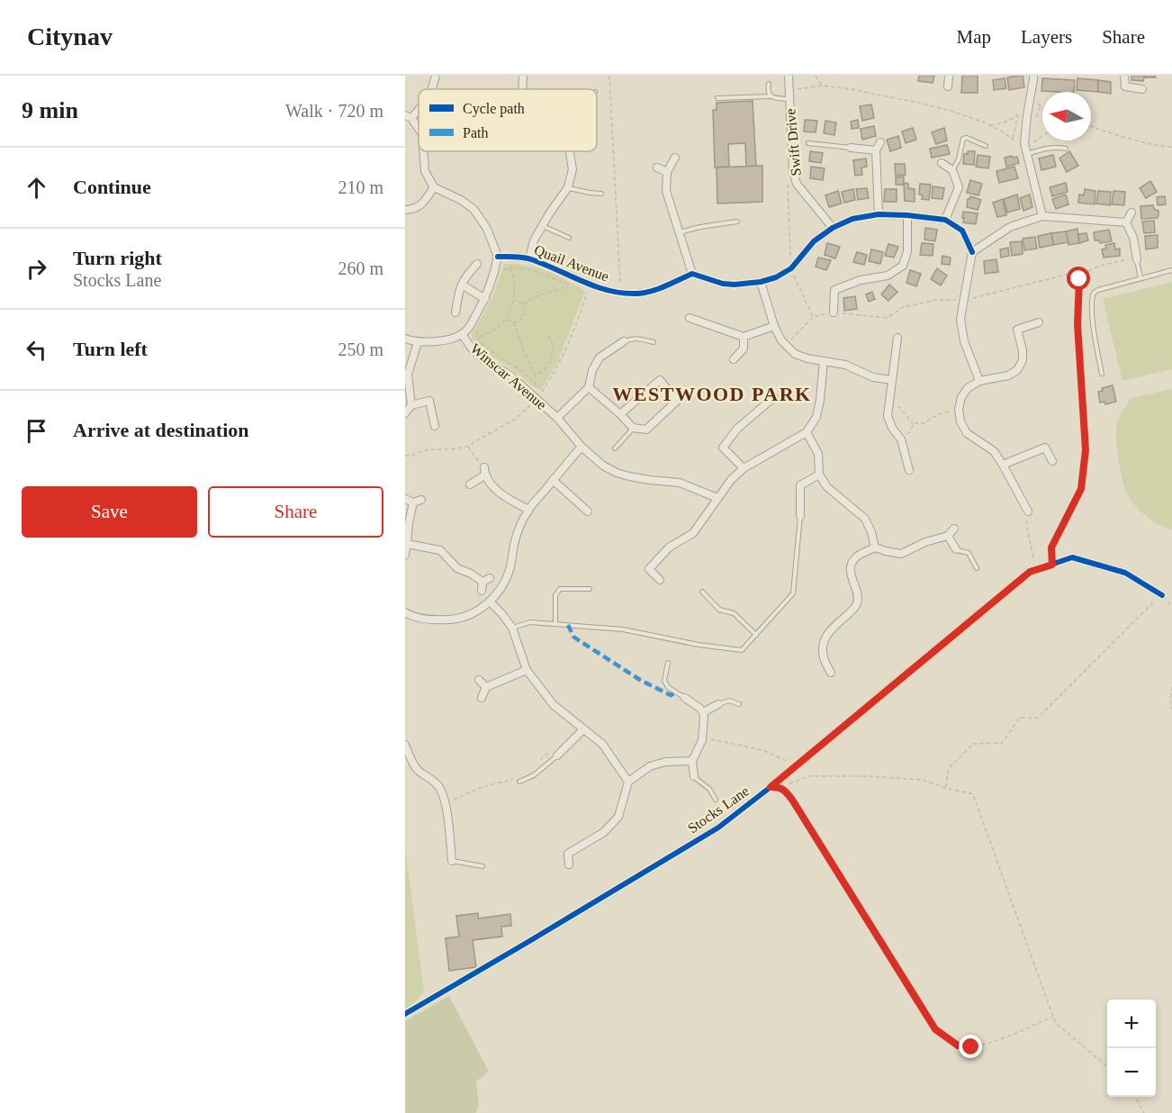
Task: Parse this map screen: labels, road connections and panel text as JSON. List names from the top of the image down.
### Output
{
  "streets": {
    "street": [
      "Swift Drive",
      "Quail Avenue",
      "Winscar Avenue",
      "Stocks Lane"
    ]
  },
  "crossings": [
    ["Quail Avenue", "Winscar Avenue"]
  ],
  "districts": ["WESTWOOD PARK"],
  "legend": ["Cycle path", "Path"],
  "north": "left",
  "page": {
    "header": "Citynav",
    "nav": ["Map", "Layers", "Share"],
    "heading": ["9 min", "Walk · 720 m"],
    "list": [
      ["Continue", "210 m"],
      ["Turn right", "Stocks Lane", "260 m"],
      ["Turn left", "250 m"],
      "Arrive at destination"
    ],
    "buttons": ["Save", "Share"],
    "map_buttons": ["+", "−"]
  }
}
